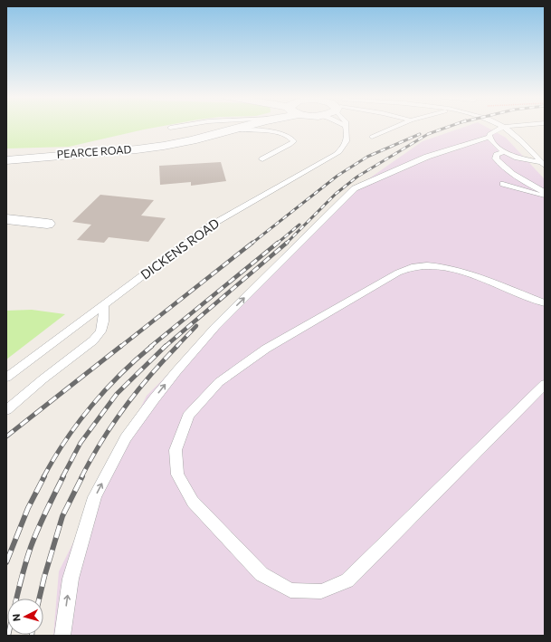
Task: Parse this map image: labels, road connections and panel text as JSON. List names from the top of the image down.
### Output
{
  "streets": {
    "street": ["PEARCE ROAD"],
    "lane": ["DICKENS ROAD"]
  },
  "north": "left"
}
